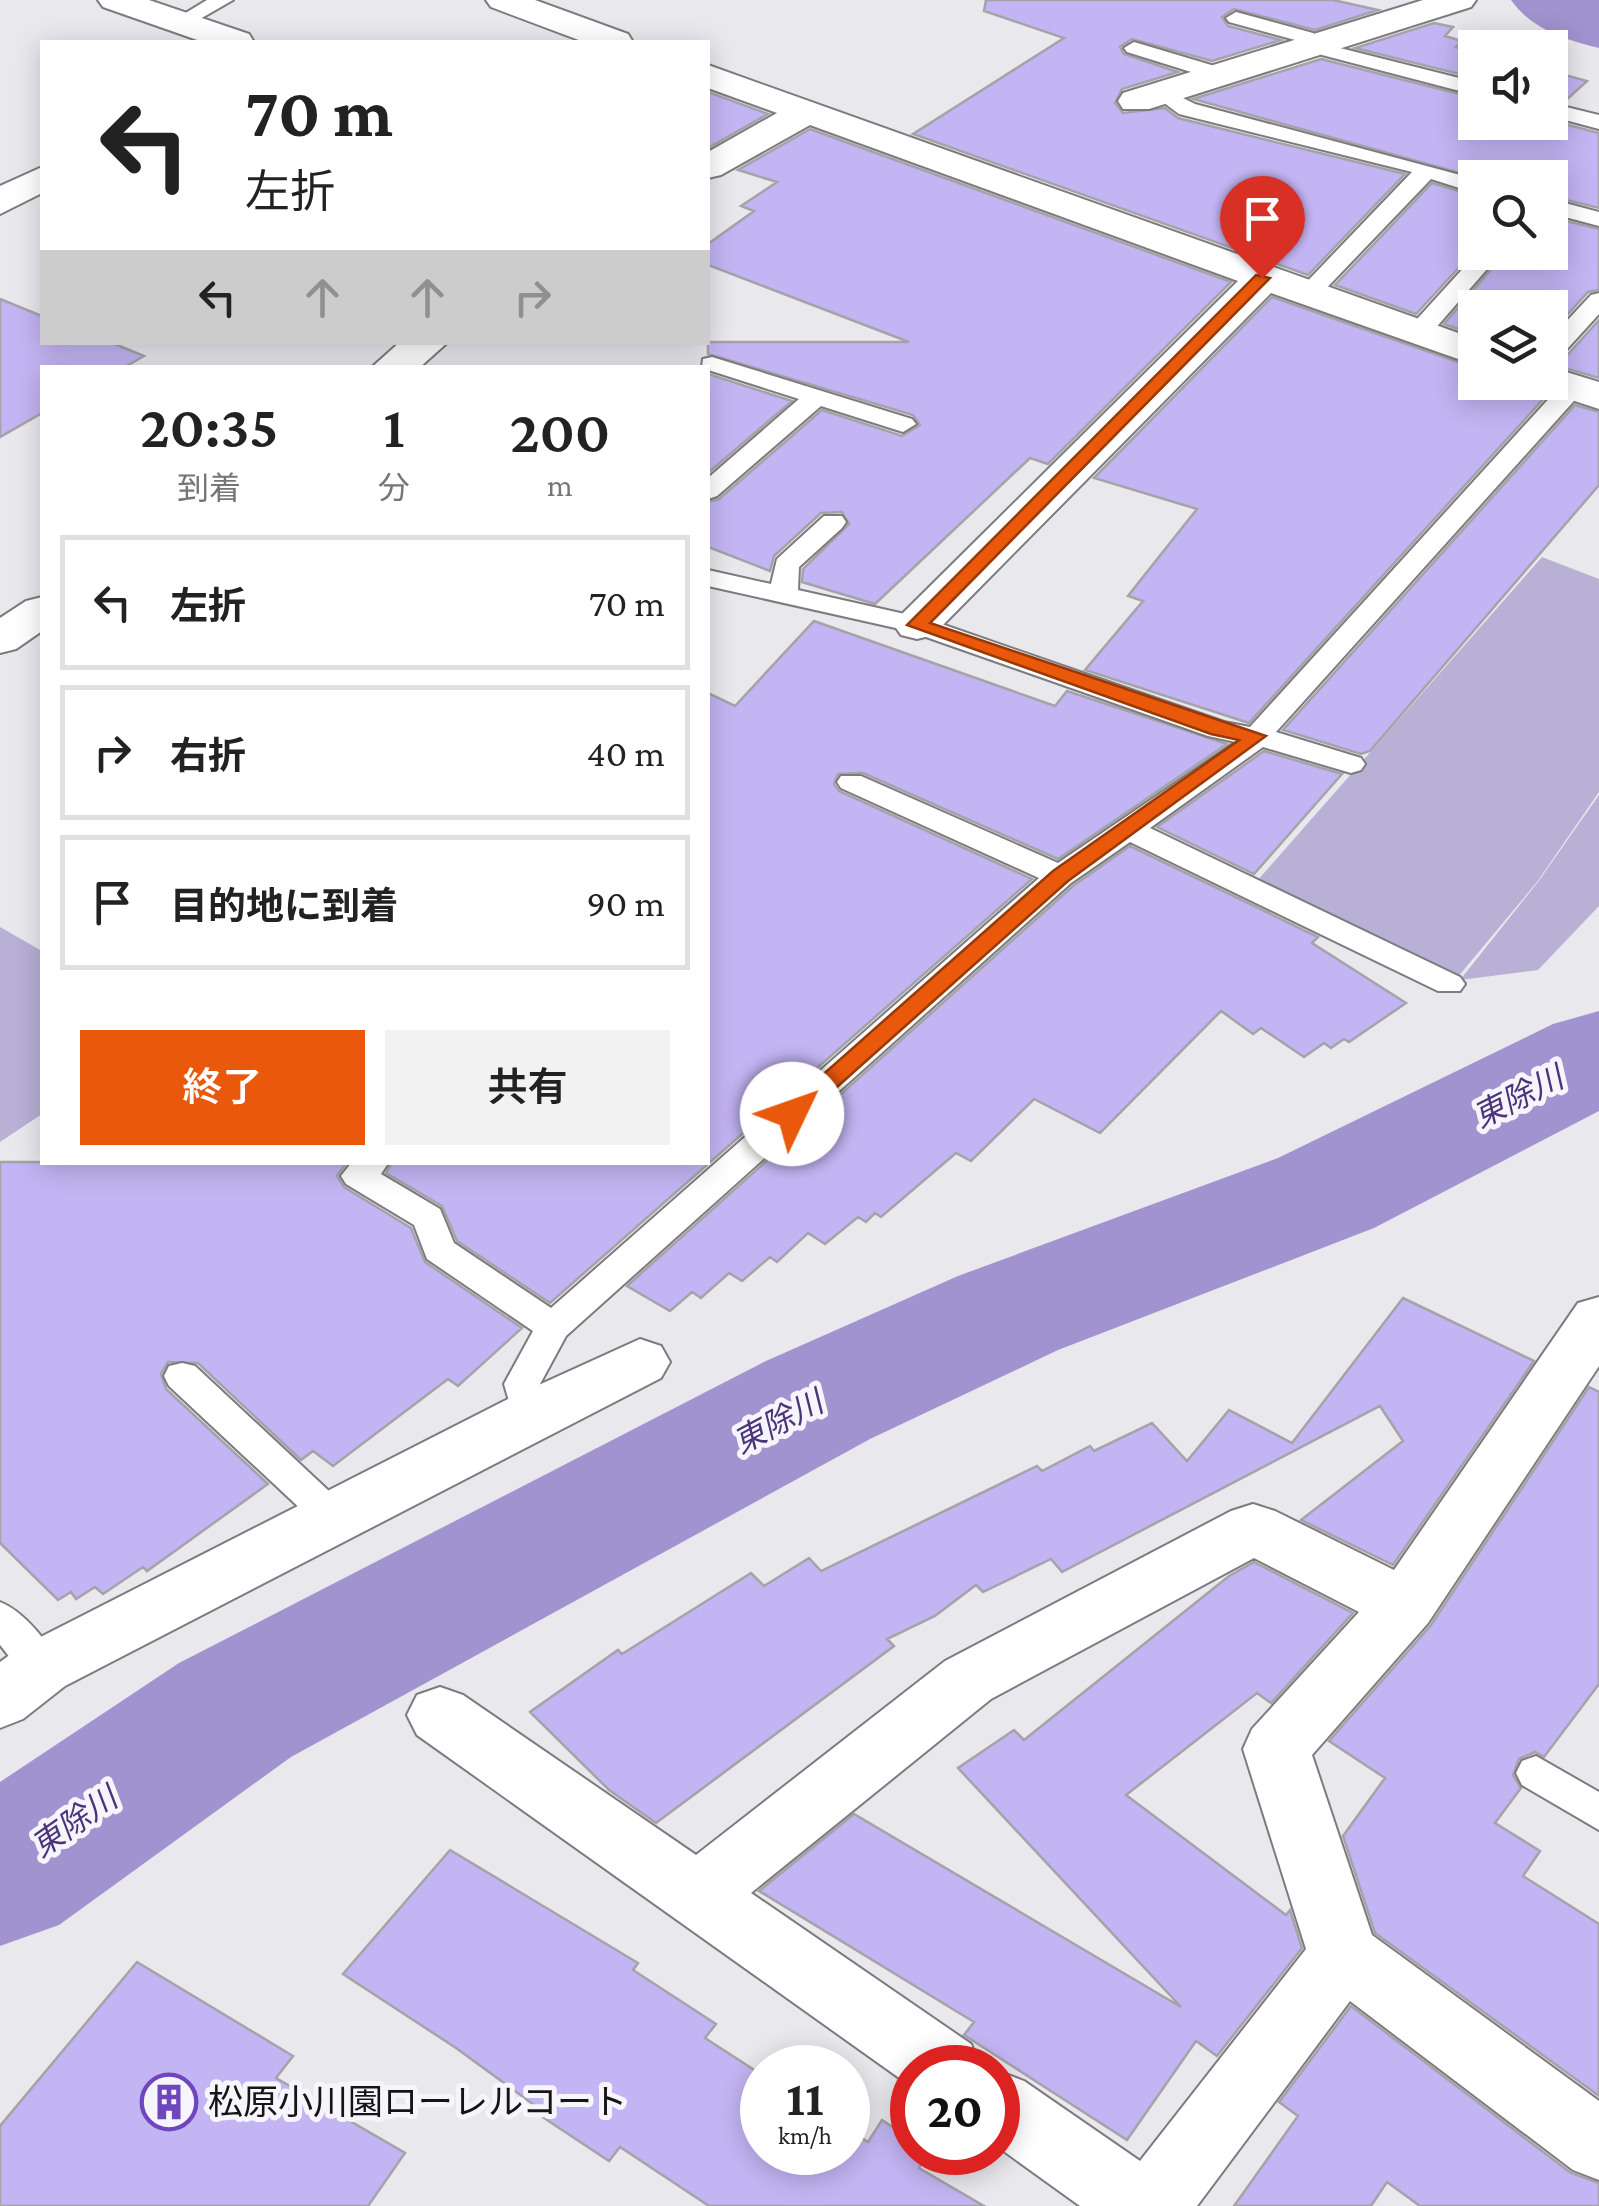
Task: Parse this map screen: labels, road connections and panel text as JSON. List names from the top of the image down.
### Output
{
  "water": ["東除川"],
  "places": {
    "building": ["松原小川園ローレルコート"]
  },
  "page": {
    "turn": ["70 m", "左折"],
    "eta": [
      "20:35",
      "到着",
      "1",
      "分",
      "200",
      "m"
    ],
    "list": [
      {
        "name": "左折",
        "value": "70 m"
      },
      {
        "name": "右折",
        "value": "40 m"
      },
      {
        "name": "目的地に到着",
        "value": "90 m"
      }
    ],
    "buttons": ["終了", "共有"],
    "speed": "11 km/h",
    "limit": "20"
  }
}
